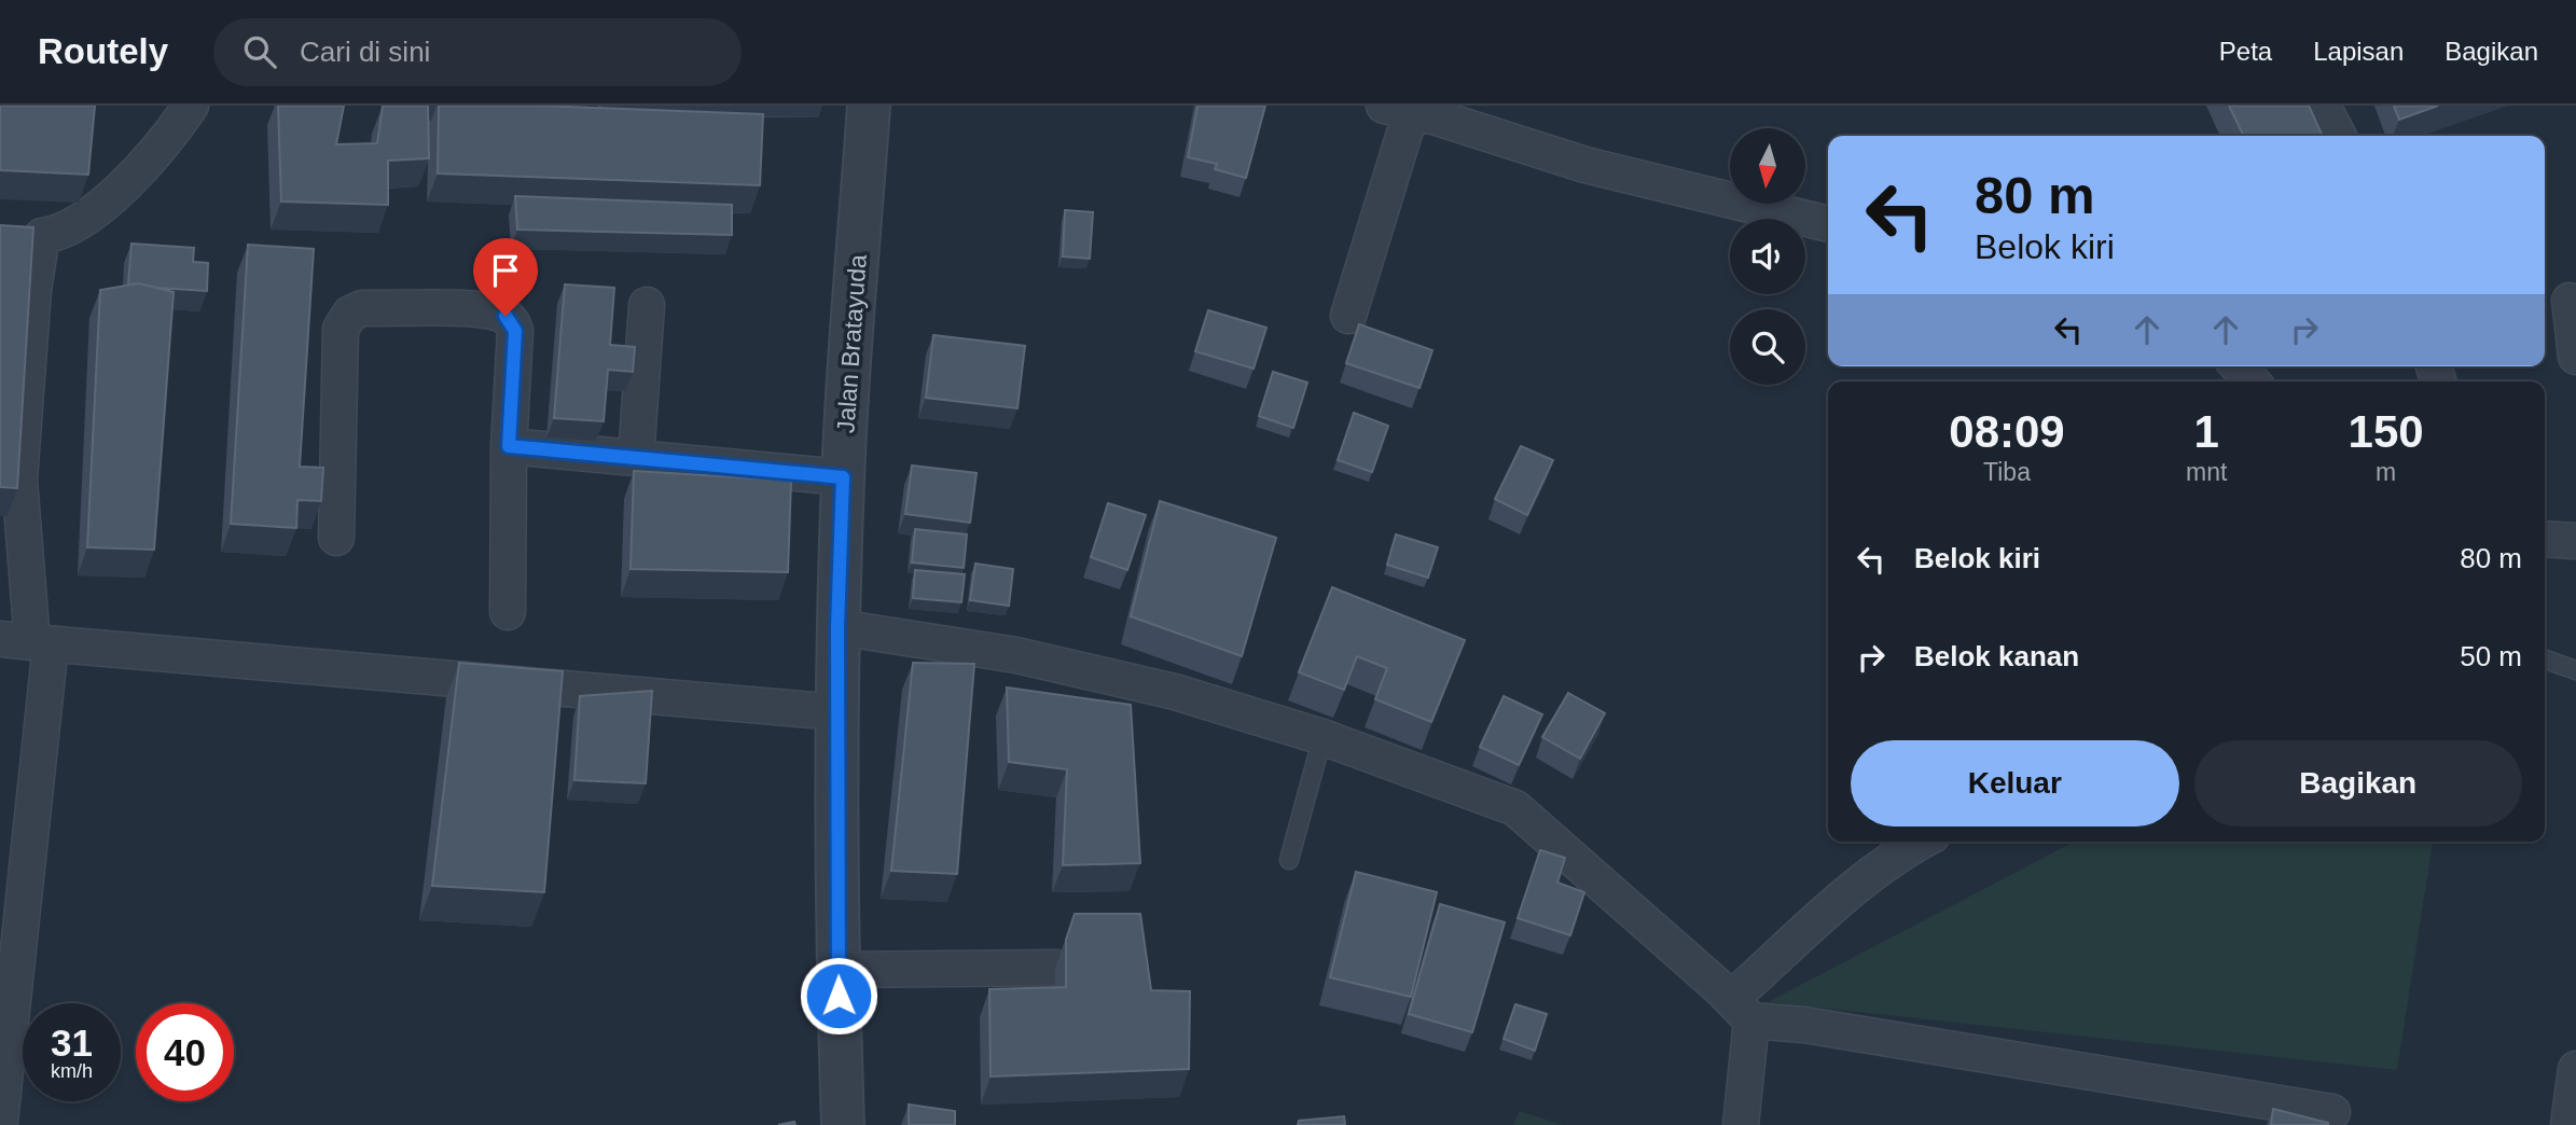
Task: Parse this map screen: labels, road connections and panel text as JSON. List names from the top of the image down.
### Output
{
  "streets": {
    "street": ["Jalan Bratayuda"]
  },
  "north": "bottom",
  "page": {
    "header": "Routely",
    "search": "Cari di sini",
    "nav": ["Peta", "Lapisan", "Bagikan"],
    "turn": ["80 m", "Belok kiri"],
    "eta": [
      "08:09",
      "Tiba",
      "1",
      "mnt",
      "150",
      "m"
    ],
    "list": [
      {
        "name": "Belok kiri",
        "value": "80 m"
      },
      {
        "name": "Belok kanan",
        "value": "50 m"
      }
    ],
    "buttons": ["Keluar", "Bagikan"],
    "speed": "31 km/h",
    "limit": "40"
  }
}
